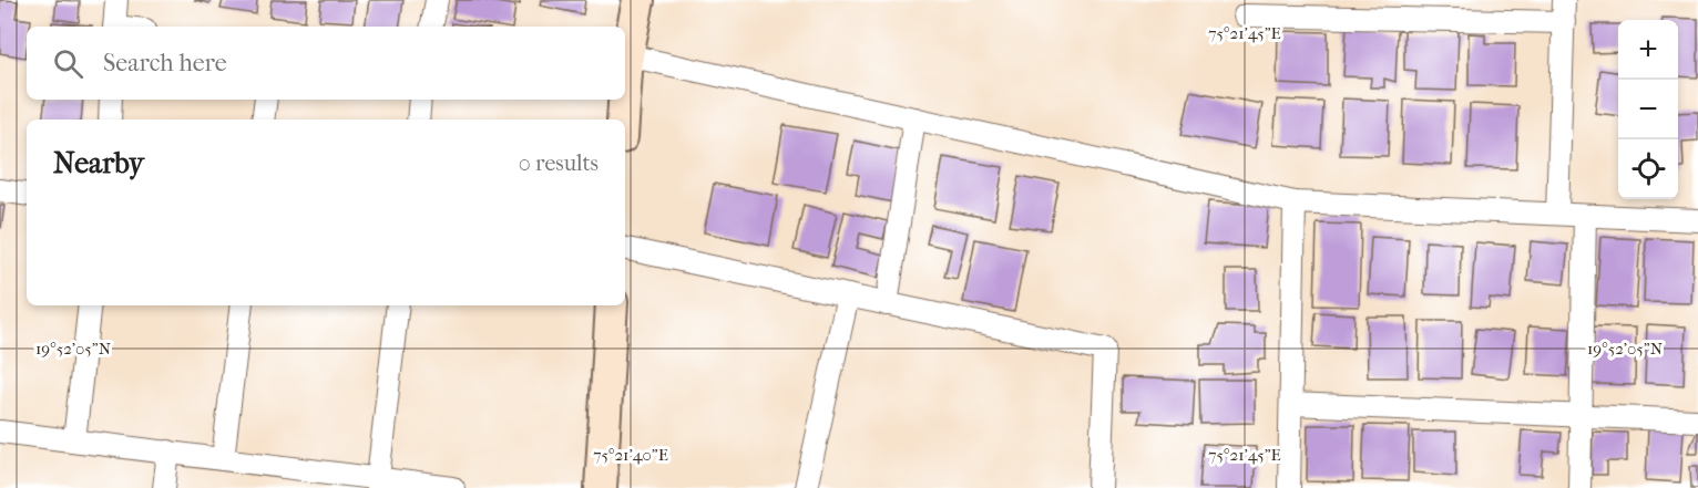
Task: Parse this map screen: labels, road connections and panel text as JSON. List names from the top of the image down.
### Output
{
  "page": {
    "map_buttons": ["+", "−"],
    "search": "Search here",
    "heading": ["Nearby", "0 results"]
  },
  "coordinates": ["75°21'45\"E", "19°52'05\"N", "75°21'40\"E"]
}
